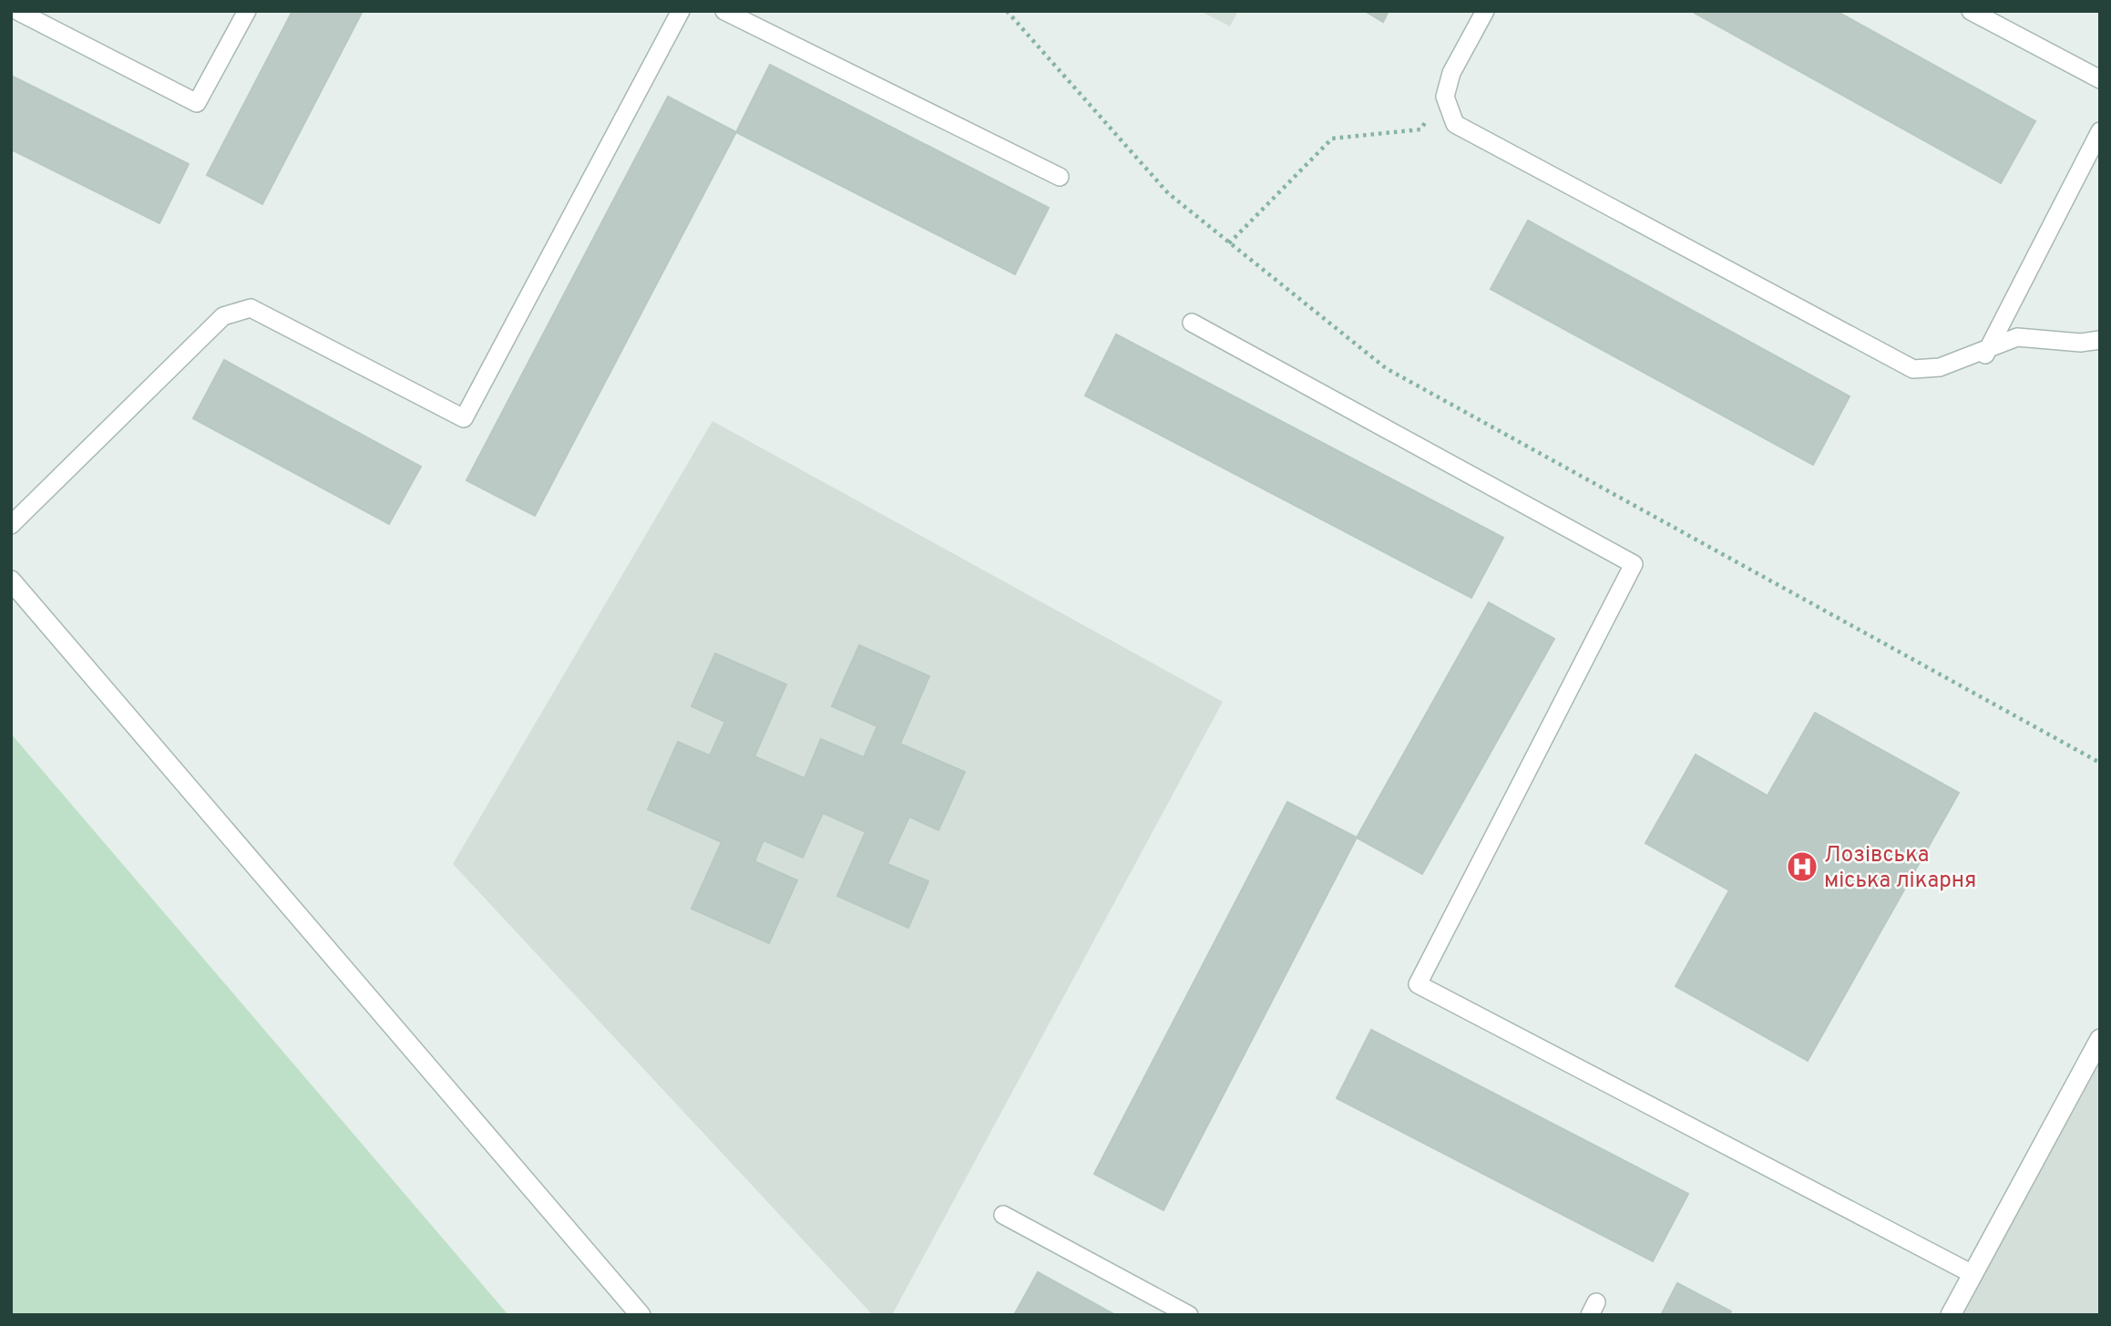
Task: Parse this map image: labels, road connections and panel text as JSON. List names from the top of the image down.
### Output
{
  "places": {
    "hospital": ["Лозівська міська лікарня"]
  }
}
